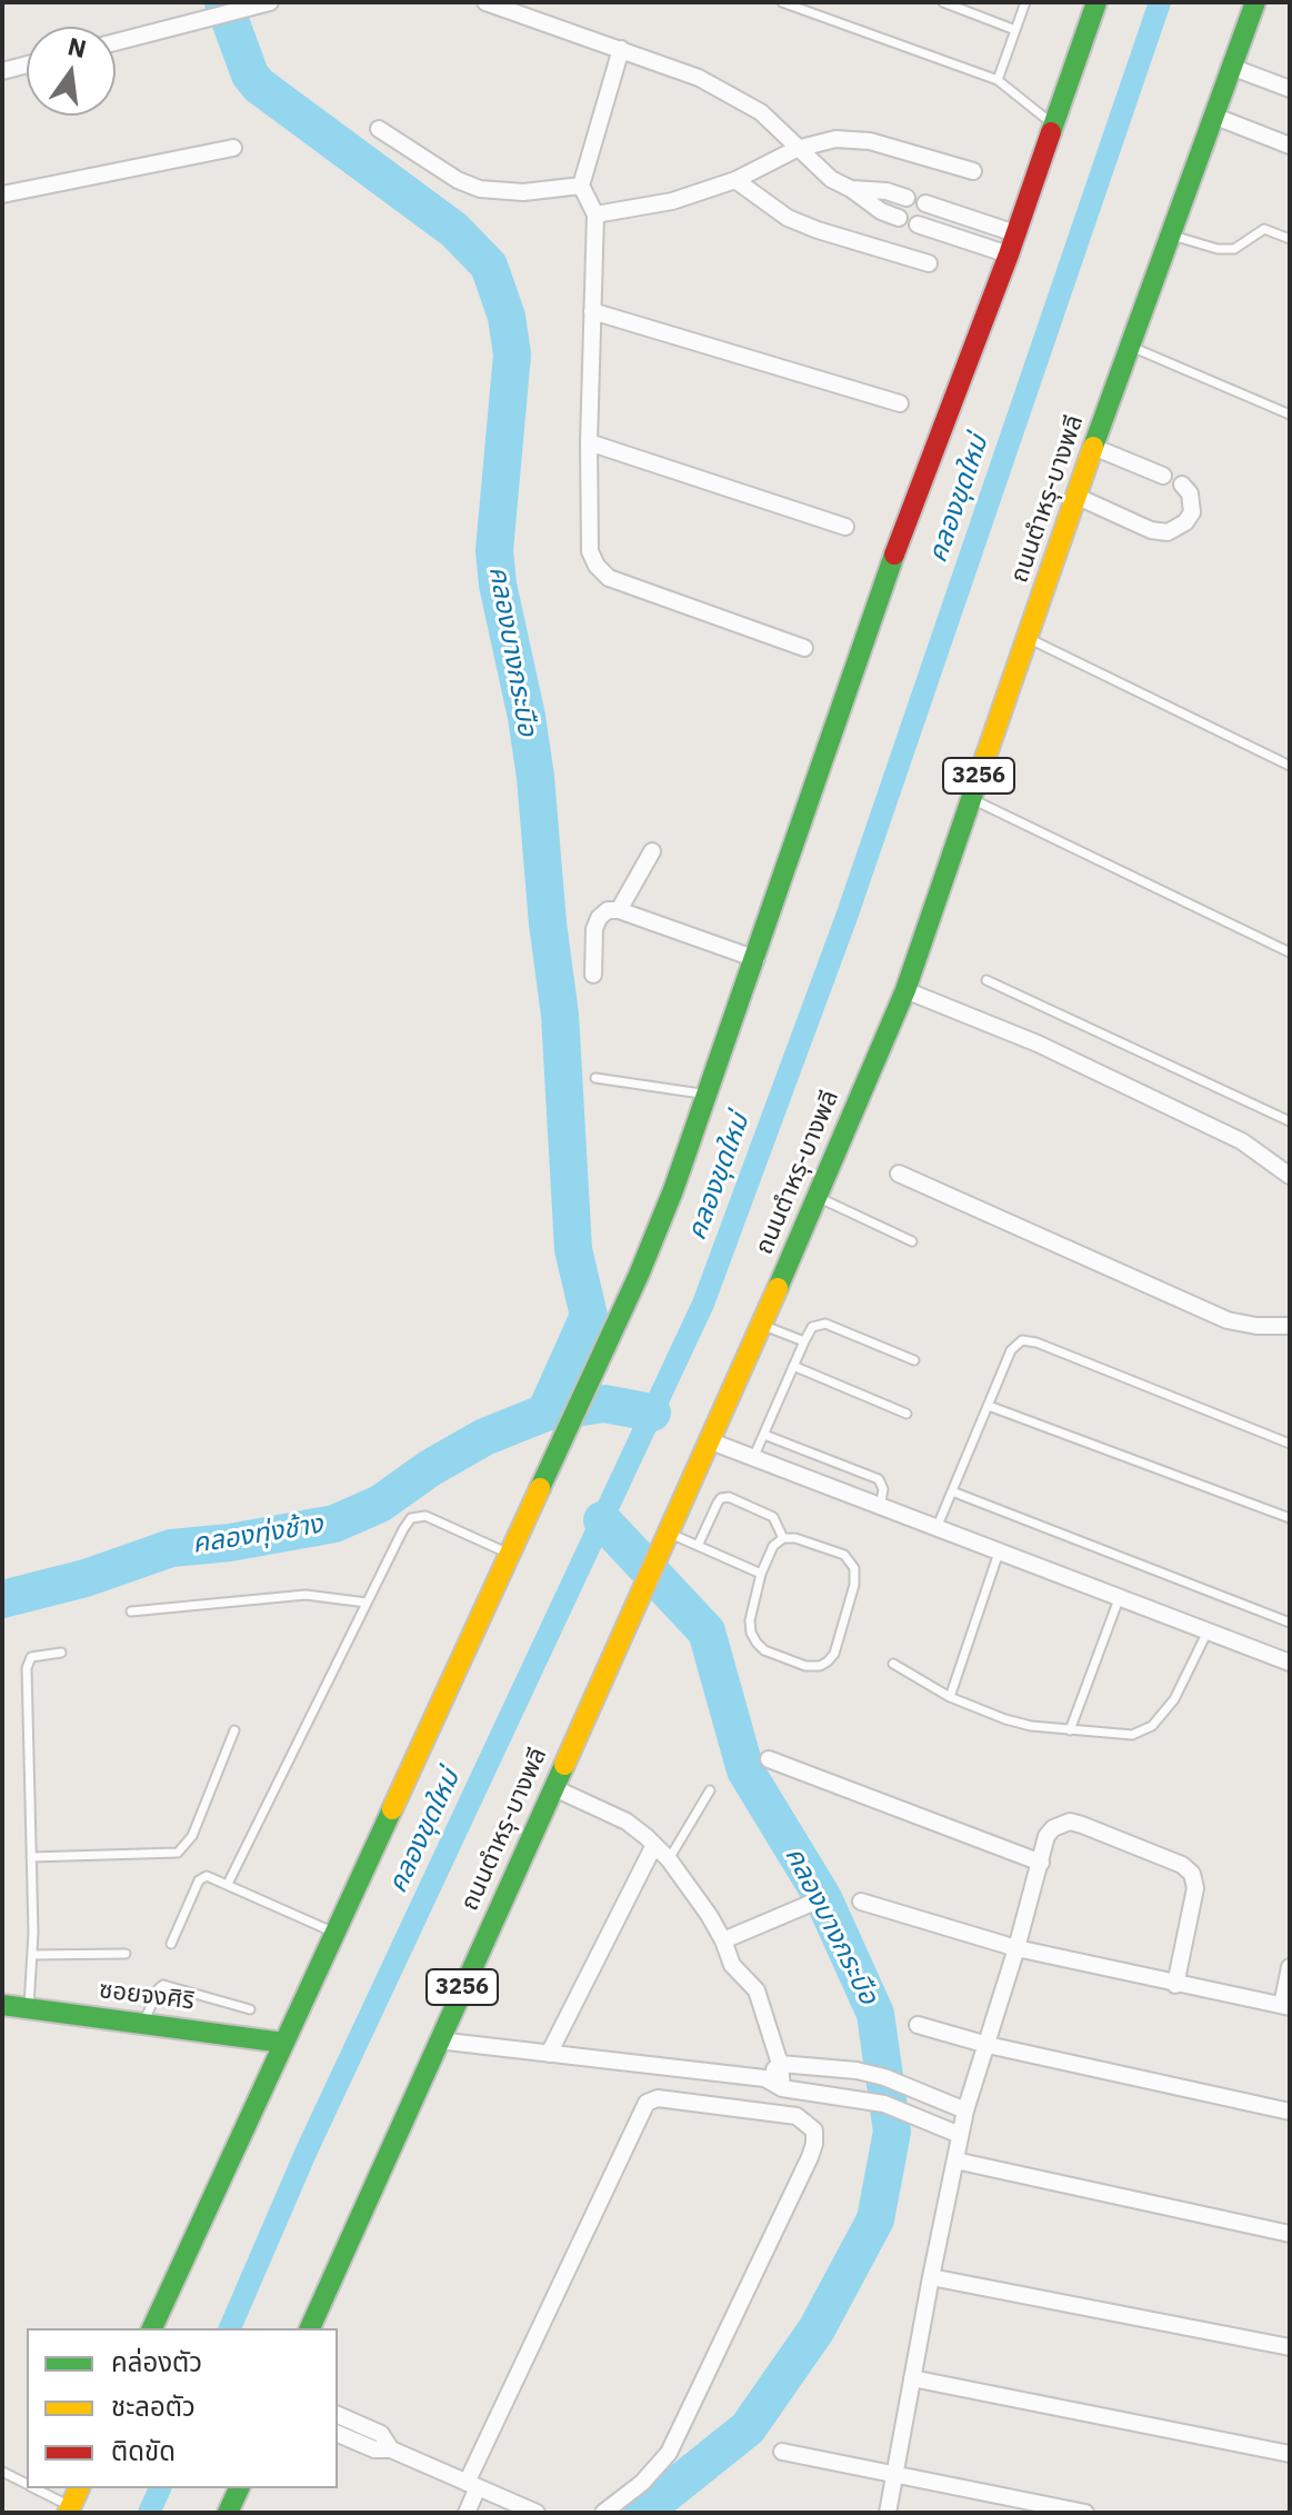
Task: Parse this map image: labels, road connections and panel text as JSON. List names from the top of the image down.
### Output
{
  "streets": {
    "main road": ["ถนนตำหรุ-บางพลี", "3256", "ซอยจงศิริ"]
  },
  "water": ["คลองขุดใหม่", "คลองบางกระบือ", "คลองทุ่งช้าง"],
  "legend": ["คล่องตัว", "ชะลอตัว", "ติดขัด"],
  "north": "top"
}
